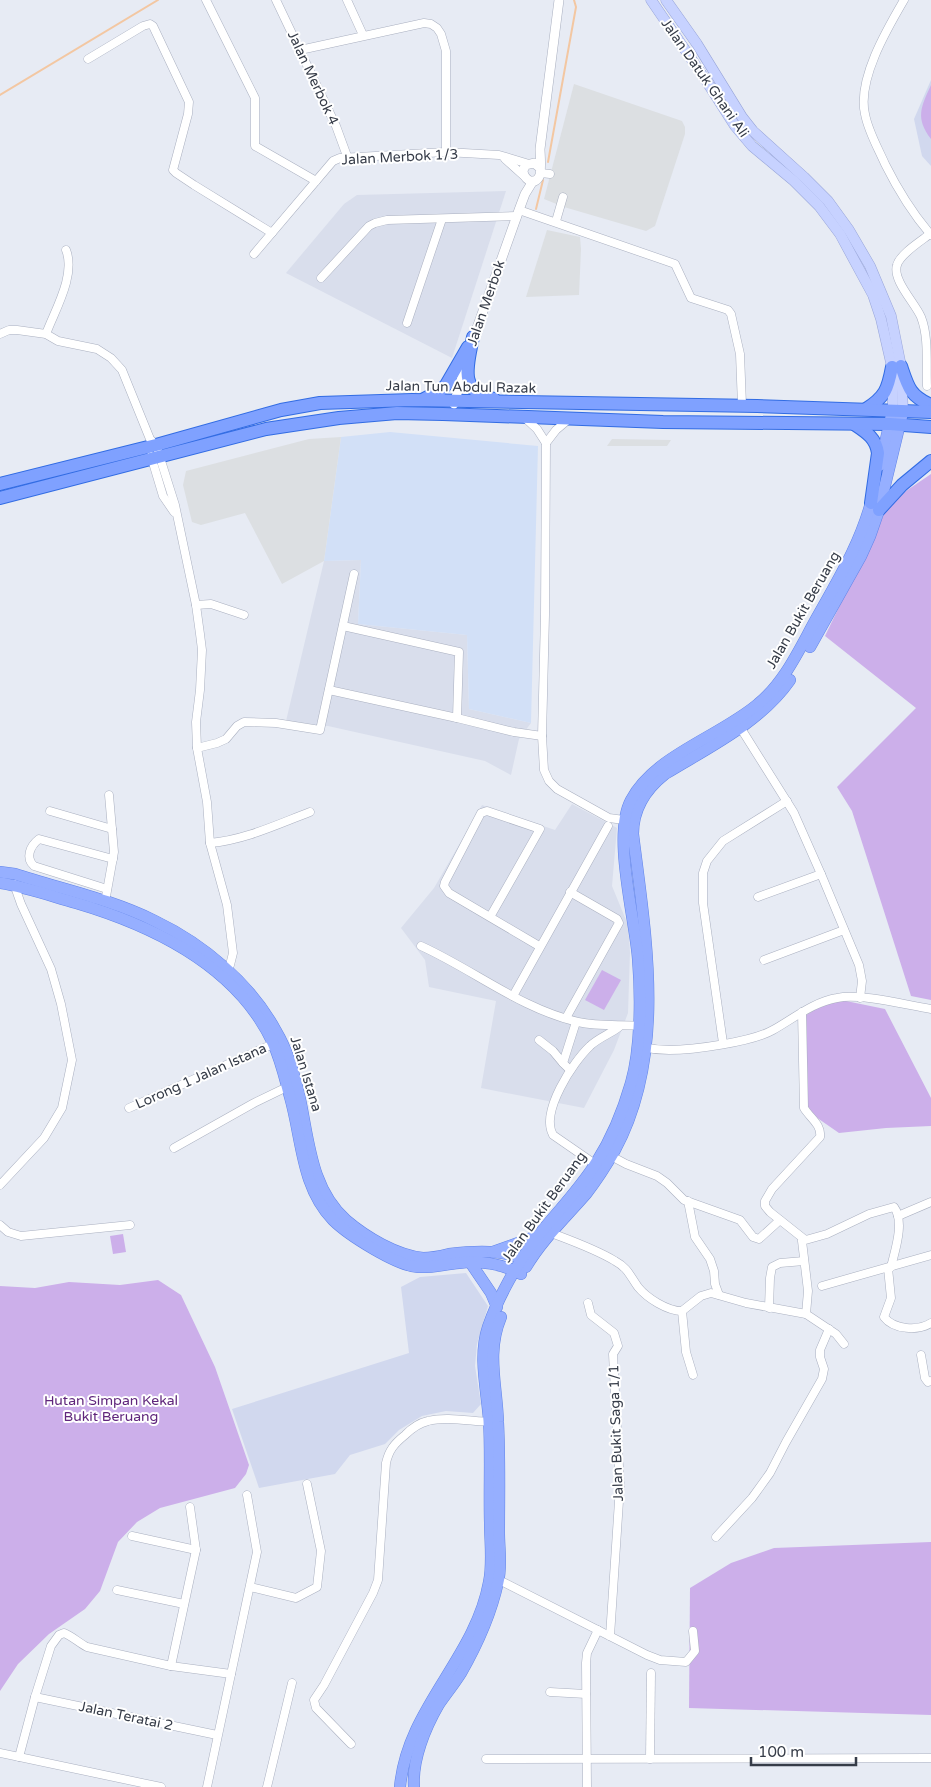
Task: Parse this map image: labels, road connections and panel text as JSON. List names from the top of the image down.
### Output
{
  "streets": {
    "highway": ["Jalan Tun Abdul Razak"],
    "main road": ["Jalan Datuk Ghani Ali", "Jalan Bukit Beruang", "Jalan Istana"],
    "street": [
      "Jalan Merbok 4",
      "Jalan Merbok 1/3",
      "Jalan Merbok",
      "Lorong 1 Jalan Istana",
      "Jalan Bukit Saga 1/1",
      "Jalan Teratai 2"
    ]
  },
  "crossings": [
    ["Jalan Merbok 4", "Jalan Merbok 1/3"],
    ["Jalan Datuk Ghani Ali", "Jalan Tun Abdul Razak"],
    ["Jalan Datuk Ghani Ali", "Jalan Bukit Beruang"],
    ["Jalan Merbok", "Jalan Tun Abdul Razak"],
    ["Jalan Tun Abdul Razak", "Jalan Bukit Beruang"],
    ["Jalan Bukit Beruang", "Jalan Istana"],
    ["Jalan Istana", "Lorong 1 Jalan Istana"]
  ],
  "parks": ["Hutan Simpan Kekal Bukit Beruang"],
  "scale_bar": "100 m"
}
